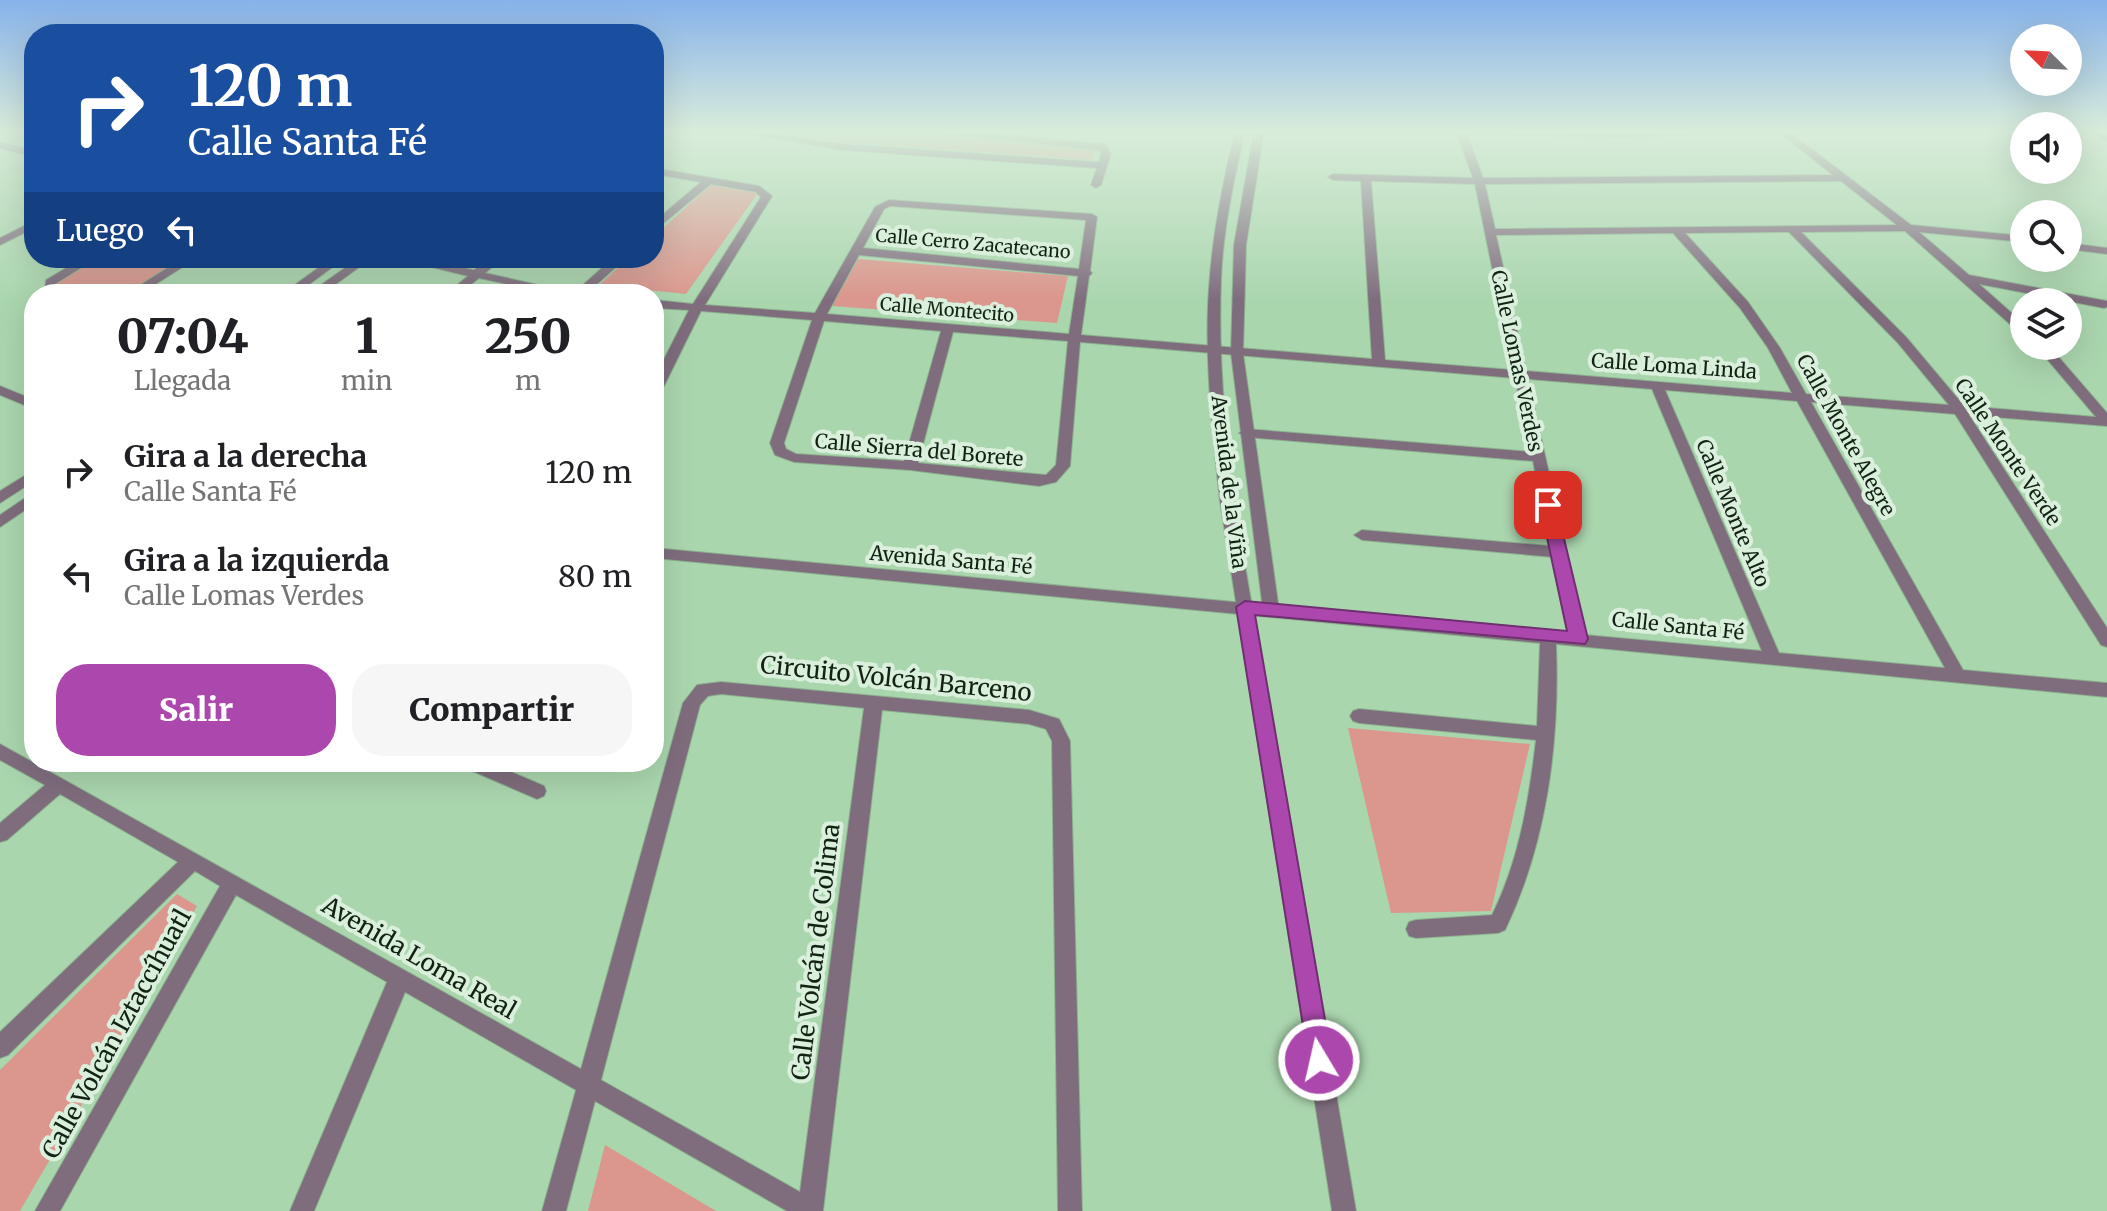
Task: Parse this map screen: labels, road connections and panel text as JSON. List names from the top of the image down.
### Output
{
  "streets": {
    "street": [
      "Calle Cerro Zacatecano",
      "Calle Montecito",
      "Calle Lomas Verdes",
      "Calle Loma Linda",
      "Calle Monte Alegre",
      "Calle Sierra del Borete",
      "Calle Monte Verde",
      "Avenida de la Viña",
      "Calle Monte Alto",
      "Avenida Santa Fé",
      "Calle Santa Fé",
      "Circuito Volcán Barceno",
      "Calle Volcán de Colima",
      "Avenida Loma Real",
      "Calle Volcán Iztaccíhuatl"
    ]
  },
  "crossings": [
    ["Calle Montecito", "Calle Loma Linda"],
    ["Calle Montecito", "Calle Sierra del Borete"],
    ["Calle Montecito", "Avenida de la Viña"],
    ["Calle Lomas Verdes", "Calle Loma Linda"],
    ["Calle Lomas Verdes", "Calle Santa Fé"],
    ["Calle Loma Linda", "Calle Monte Alegre"],
    ["Calle Loma Linda", "Calle Monte Verde"],
    ["Calle Loma Linda", "Avenida de la Viña"],
    ["Calle Loma Linda", "Calle Monte Alto"],
    ["Calle Monte Alegre", "Calle Santa Fé"],
    ["Avenida de la Viña", "Avenida Santa Fé"],
    ["Avenida de la Viña", "Calle Santa Fé"],
    ["Calle Monte Alto", "Calle Santa Fé"],
    ["Avenida Santa Fé", "Calle Santa Fé"],
    ["Circuito Volcán Barceno", "Calle Volcán de Colima"],
    ["Circuito Volcán Barceno", "Avenida Loma Real"],
    ["Calle Volcán de Colima", "Avenida Loma Real"],
    ["Avenida Loma Real", "Calle Volcán Iztaccíhuatl"]
  ],
  "north": "top left",
  "page": {
    "turn": ["120 m", "Calle Santa Fé"],
    "then": "Luego",
    "eta": [
      "07:04",
      "Llegada",
      "1",
      "min",
      "250",
      "m"
    ],
    "list": [
      {
        "name": "Gira a la derecha",
        "note": "Calle Santa Fé",
        "value": "120 m"
      },
      {
        "name": "Gira a la izquierda",
        "note": "Calle Lomas Verdes",
        "value": "80 m"
      }
    ],
    "buttons": ["Salir", "Compartir"]
  }
}
